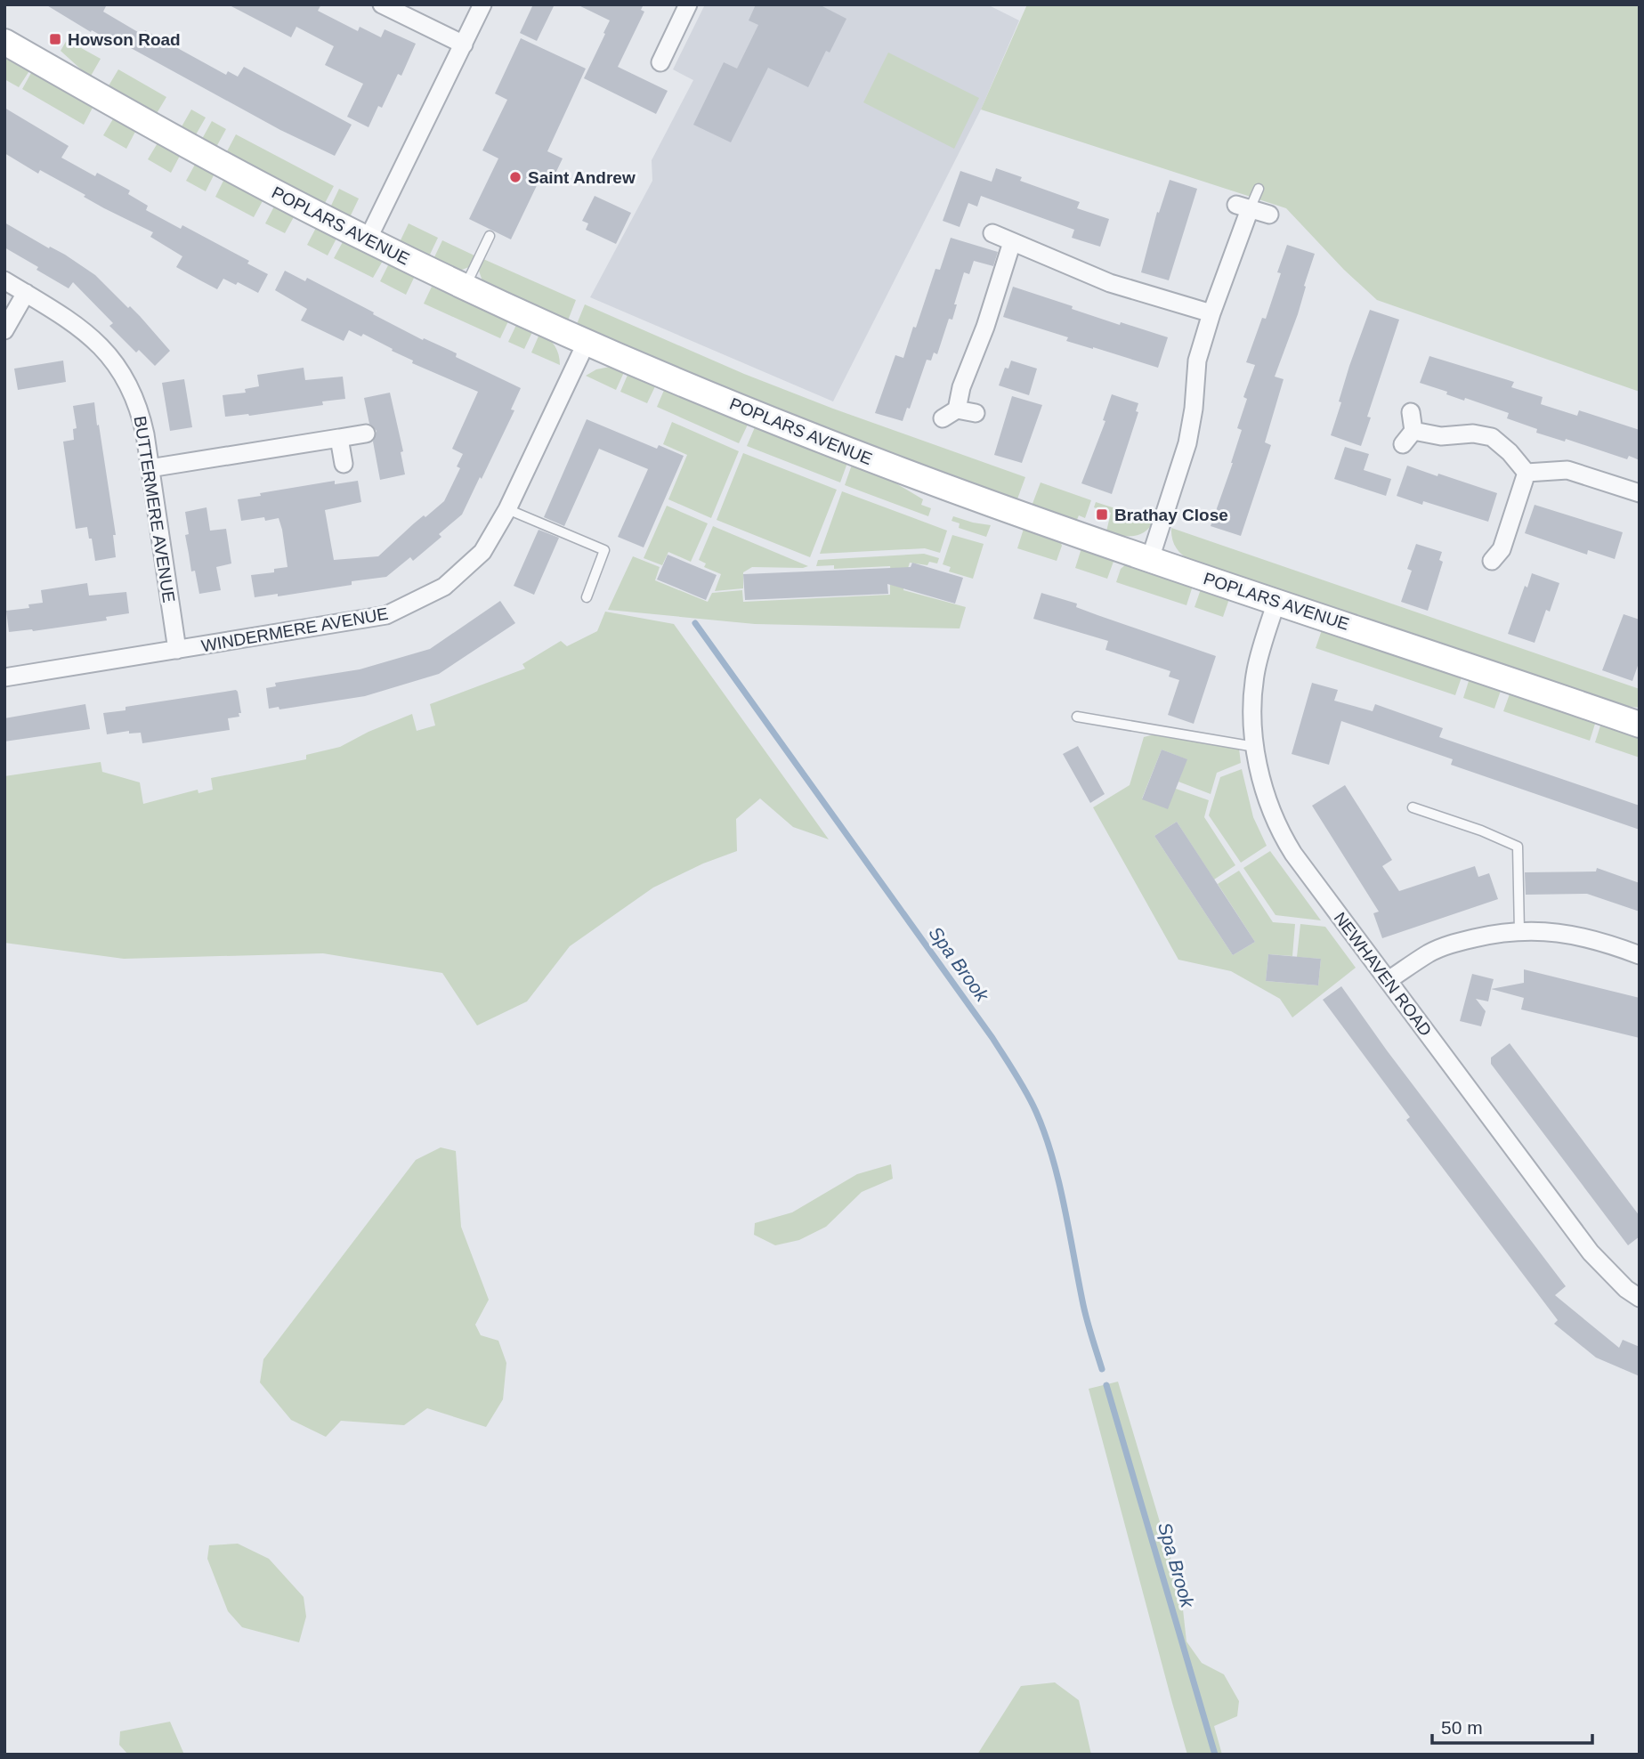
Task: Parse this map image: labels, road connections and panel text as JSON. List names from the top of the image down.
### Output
{
  "streets": {
    "street": [
      "POPLARS AVENUE",
      "BUTTERMERE AVENUE",
      "WINDERMERE AVENUE",
      "NEWHAVEN ROAD"
    ]
  },
  "crossings": [
    ["POPLARS AVENUE", "WINDERMERE AVENUE"],
    ["POPLARS AVENUE", "NEWHAVEN ROAD"],
    ["BUTTERMERE AVENUE", "WINDERMERE AVENUE"]
  ],
  "water": ["Spa Brook"],
  "places": {
    "transit": ["Howson Road", "Brathay Close"],
    "other": ["Saint Andrew"]
  },
  "scale_bar": "50 m"
}
